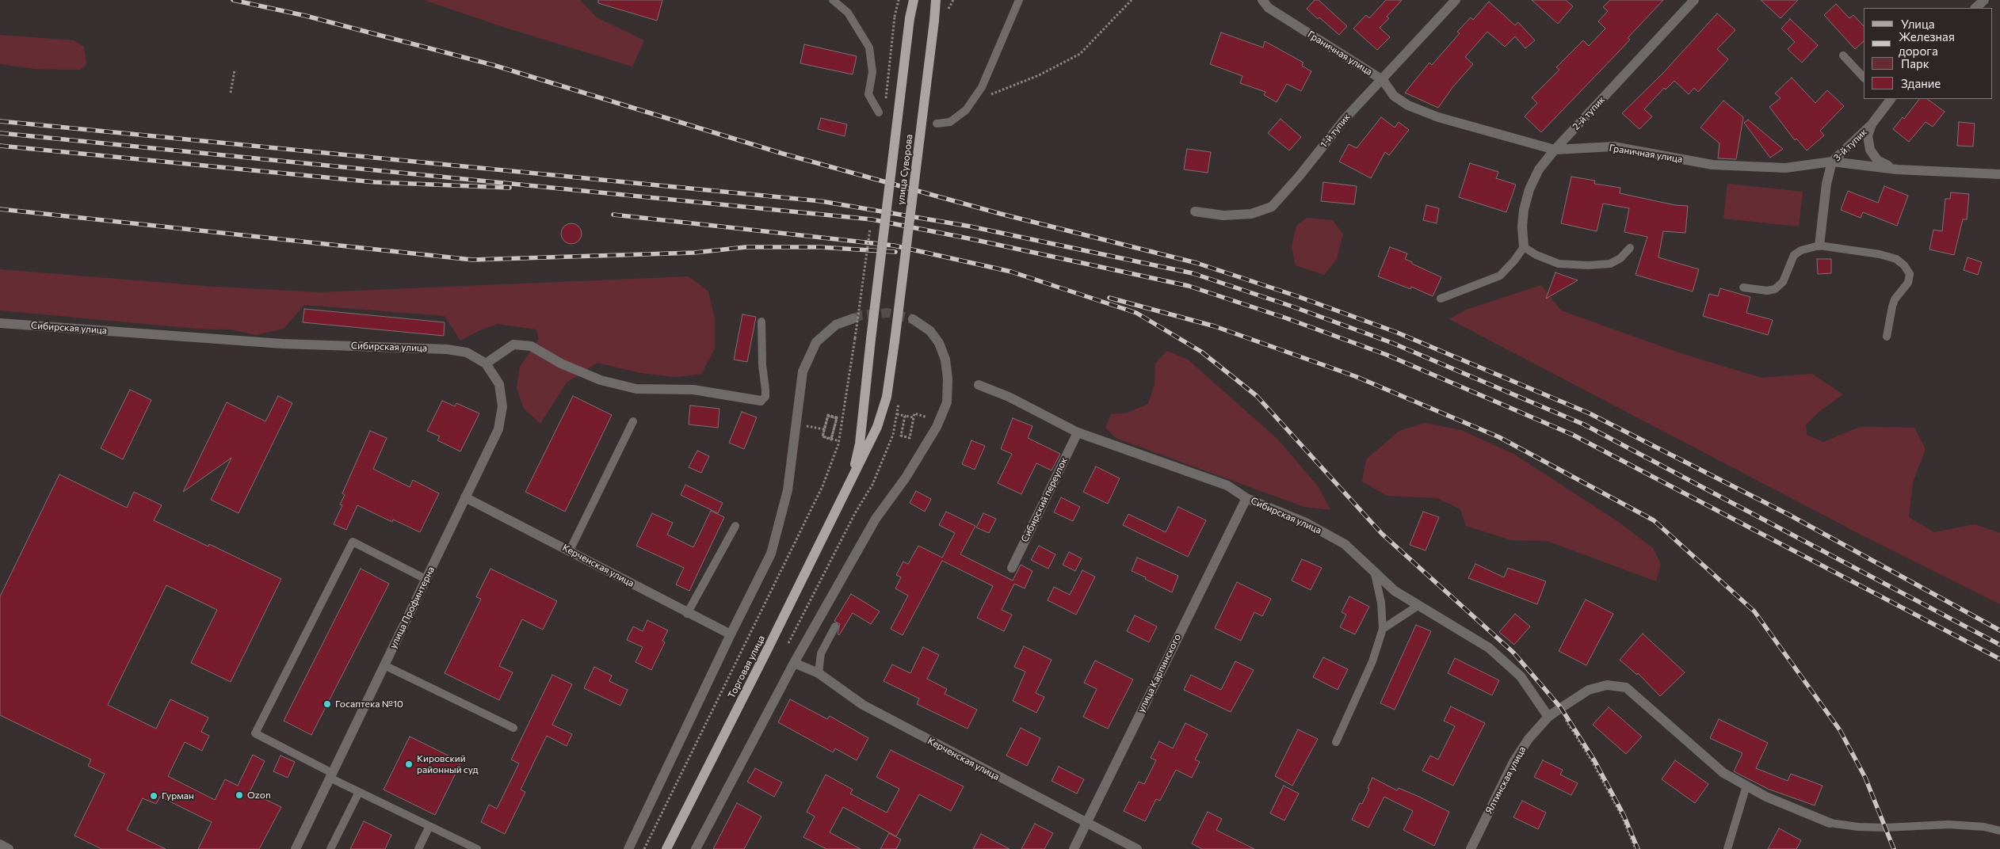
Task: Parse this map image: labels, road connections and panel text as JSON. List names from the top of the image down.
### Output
{
  "streets": {
    "main road": ["улица Суворова", "Торговая улица"],
    "street": [
      "Граничная улица",
      "2-й тупик",
      "1-й тупик",
      "3-й тупик",
      "Сибирская улица",
      "Сибирский переулок",
      "Керченская улица",
      "улица Профинтерна",
      "улица Карпинского",
      "Ялтинская улица"
    ]
  },
  "crossings": [
    ["Граничная улица", "2-й тупик"],
    ["Граничная улица", "1-й тупик"],
    ["Граничная улица", "3-й тупик"],
    ["улица Суворова", "Торговая улица"],
    ["Сибирская улица", "Сибирский переулок"],
    ["Сибирская улица", "улица Профинтерна"],
    ["Сибирская улица", "улица Карпинского"],
    ["Сибирская улица", "Ялтинская улица"],
    ["Керченская улица", "улица Профинтерна"],
    ["Керченская улица", "улица Карпинского"]
  ],
  "places": [
    "Госаптека №10",
    "Кировский районный суд",
    "Ozon",
    "Гурман"
  ],
  "legend": [
    "Улица",
    "Железная дорога",
    "Парк",
    "Здание"
  ]
}
